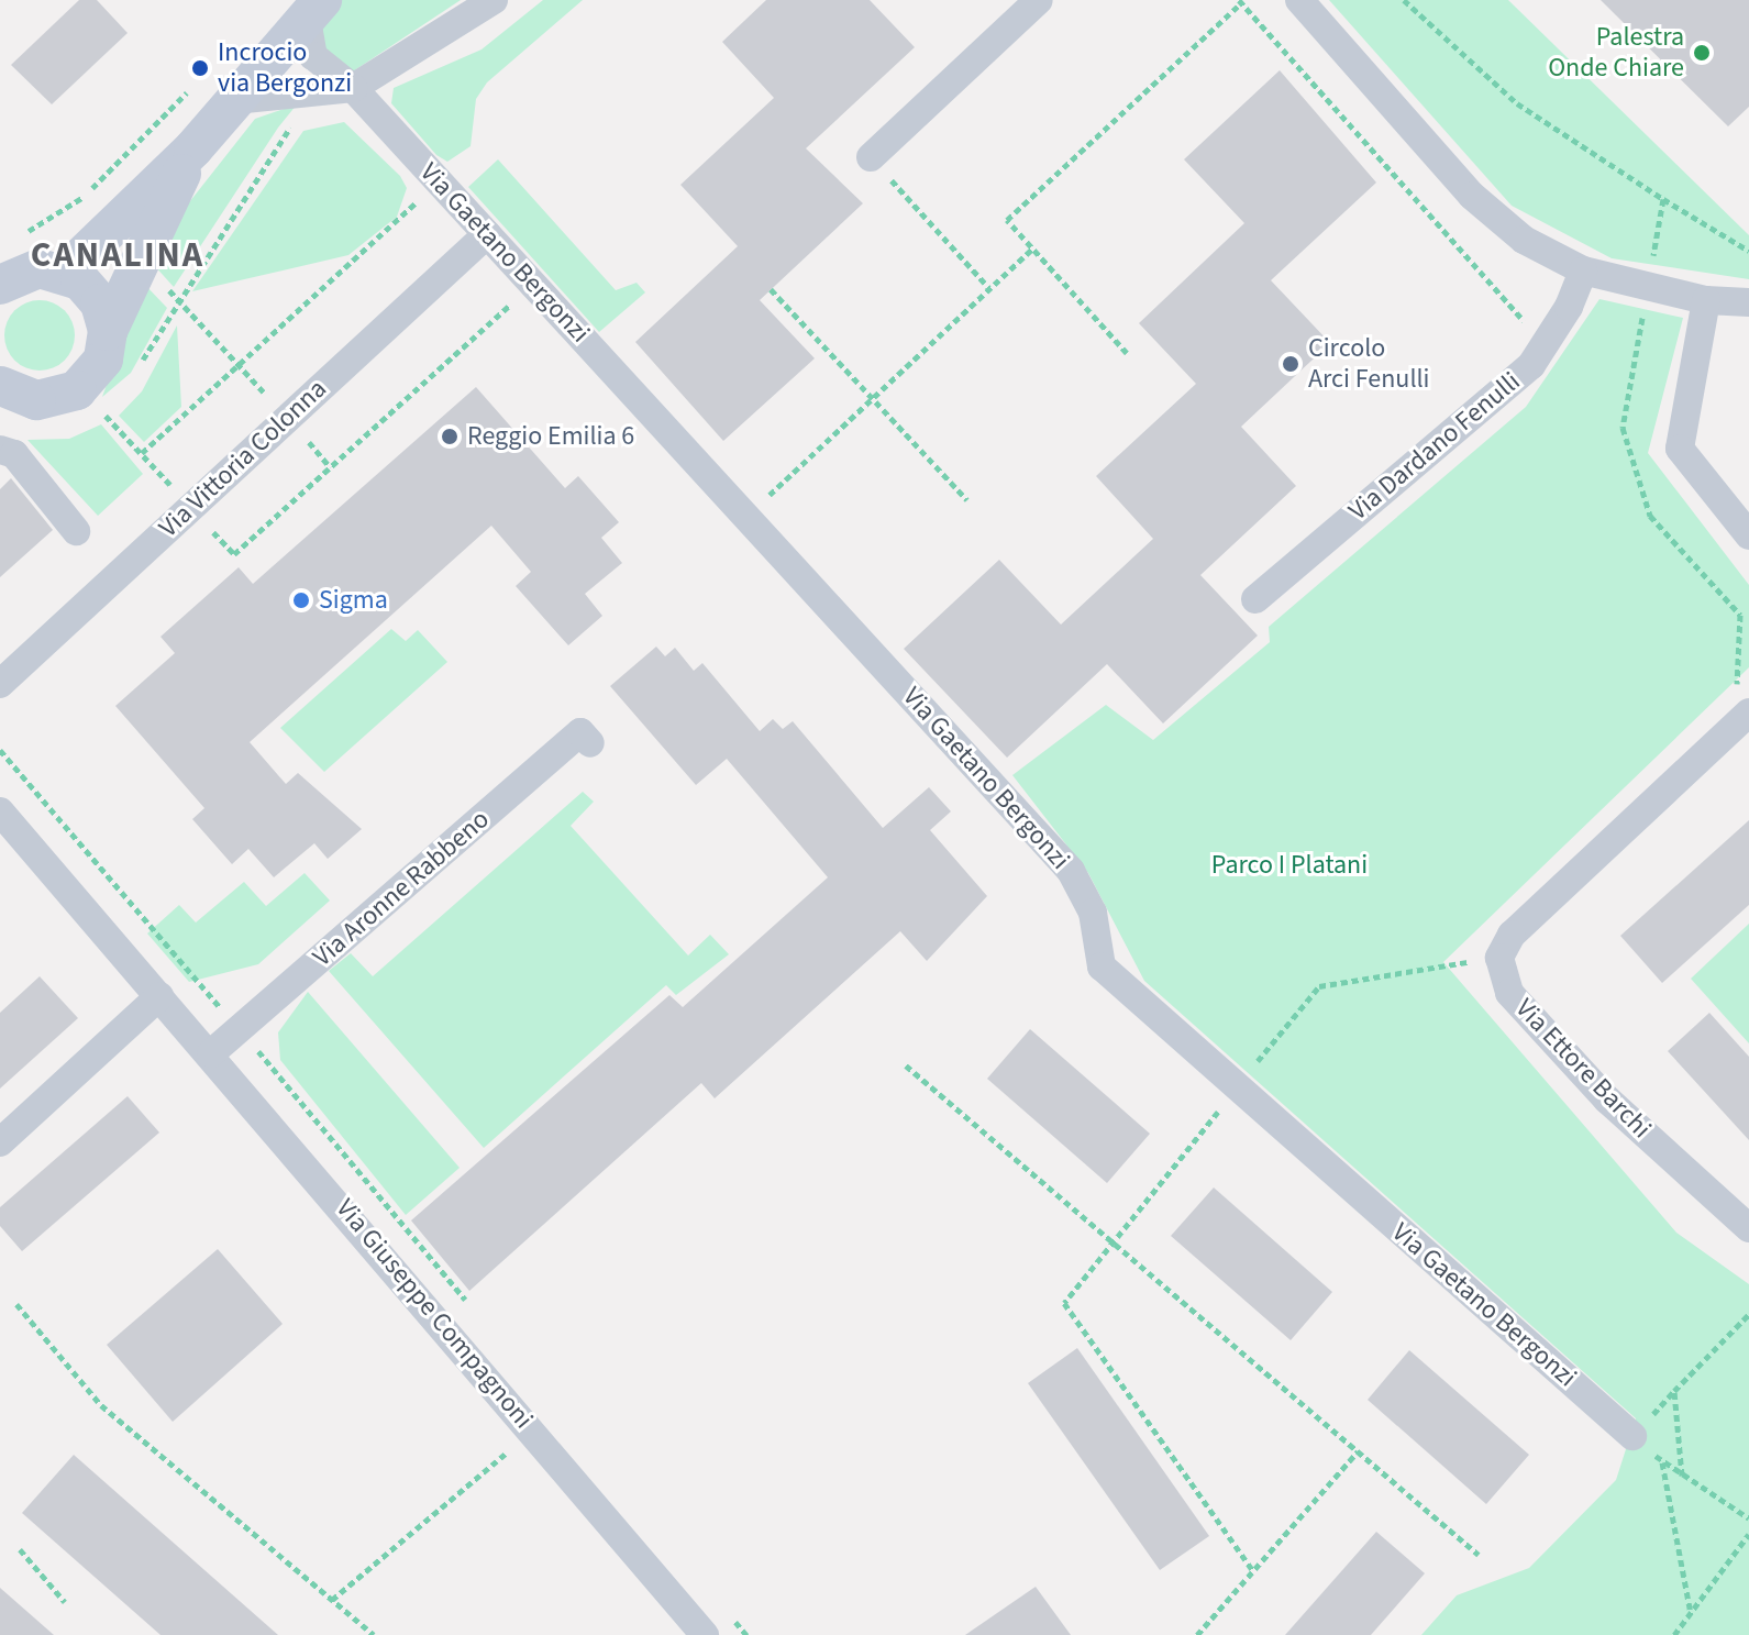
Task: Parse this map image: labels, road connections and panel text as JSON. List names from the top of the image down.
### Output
{
  "streets": {
    "street": [
      "Via Gaetano Bergonzi",
      "Via Dardano Fenulli",
      "Via Vittoria Colonna",
      "Via Aronne Rabbeno",
      "Via Ettore Barchi",
      "Via Giuseppe Compagnoni"
    ]
  },
  "crossings": [
    ["Via Gaetano Bergonzi", "Via Vittoria Colonna"],
    ["Via Aronne Rabbeno", "Via Giuseppe Compagnoni"]
  ],
  "districts": ["CANALINA"],
  "parks": ["Parco I Platani"],
  "places": [
    "Palestra Onde Chiare",
    "Incrocio via Bergonzi",
    "Circolo Arci Fenulli",
    "Reggio Emilia 6",
    "Sigma"
  ]
}
